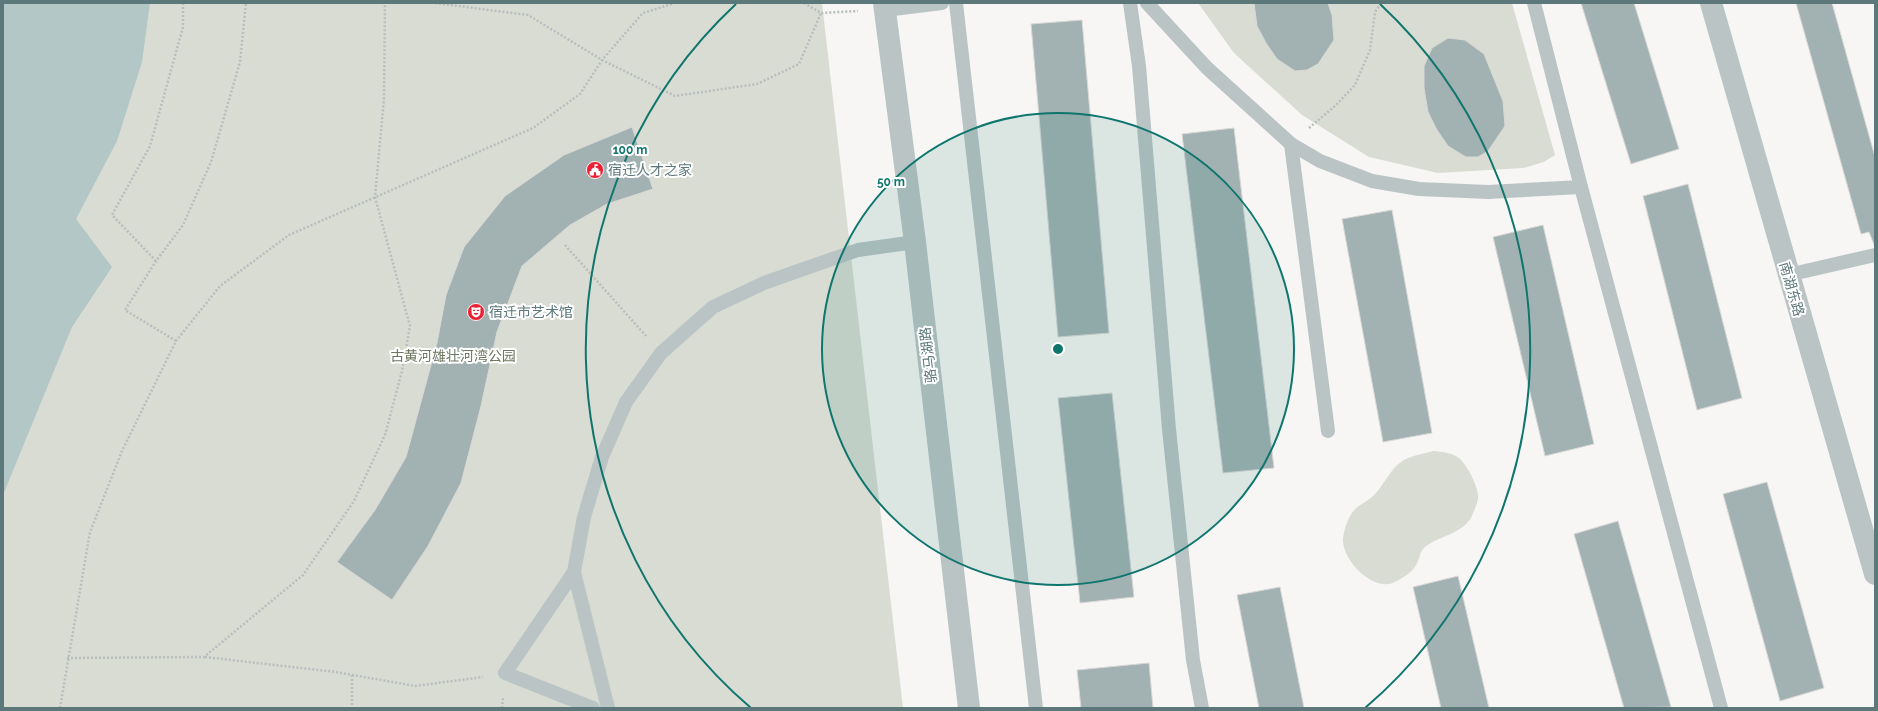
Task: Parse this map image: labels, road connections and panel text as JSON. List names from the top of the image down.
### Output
{
  "streets": {
    "street": ["南湖东路", "骆马湖路"]
  },
  "parks": ["古黄河雄壮河湾公园"],
  "places": {
    "public building": ["宿迁人才之家"],
    "theatre": ["宿迁市艺术馆"]
  },
  "rings": ["100 m", "50 m"]
}
